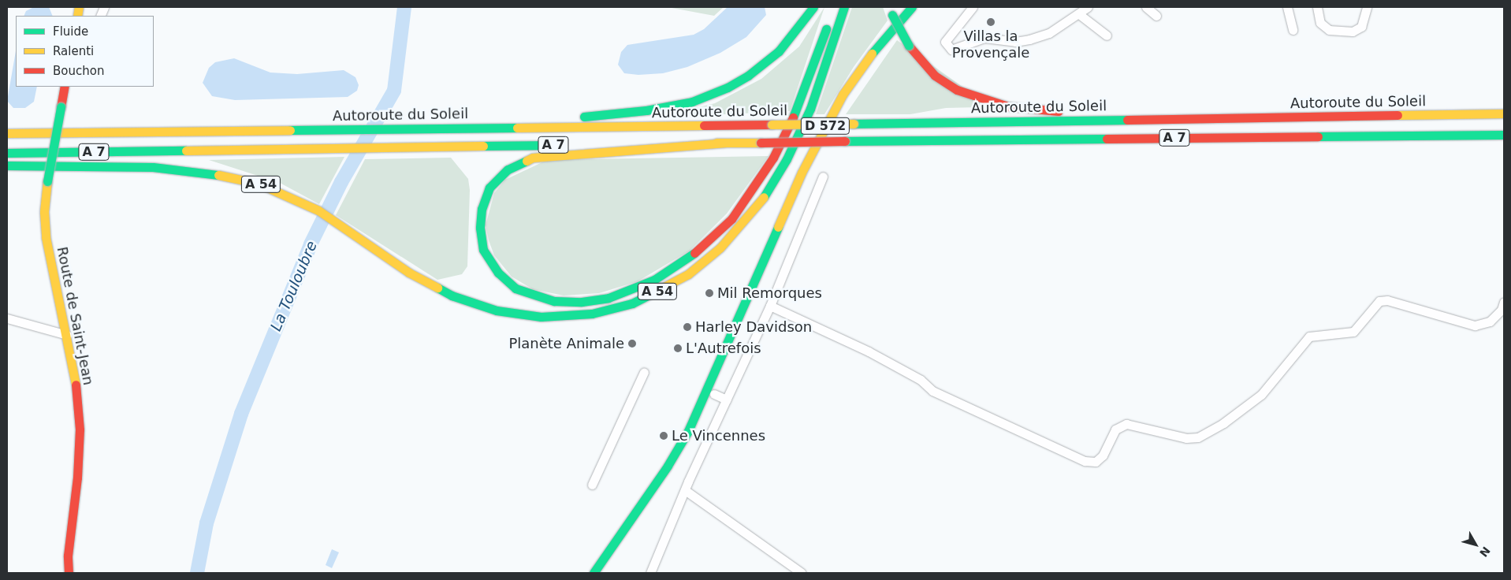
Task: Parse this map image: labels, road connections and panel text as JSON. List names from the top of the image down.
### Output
{
  "streets": {
    "main road": [
      "Autoroute du Soleil",
      "D 572",
      "A 7",
      "A 54",
      "Route de Saint-Jean"
    ]
  },
  "crossings": [
    ["A 7", "A 54"]
  ],
  "water": ["La Touloubre"],
  "places": [
    "Villas la Provençale",
    "Mil Remorques",
    "Harley Davidson",
    "Planète Animale",
    "L'Autrefois",
    "Le Vincennes"
  ],
  "legend": ["Fluide", "Ralenti", "Bouchon"],
  "north": "bottom right"
}
